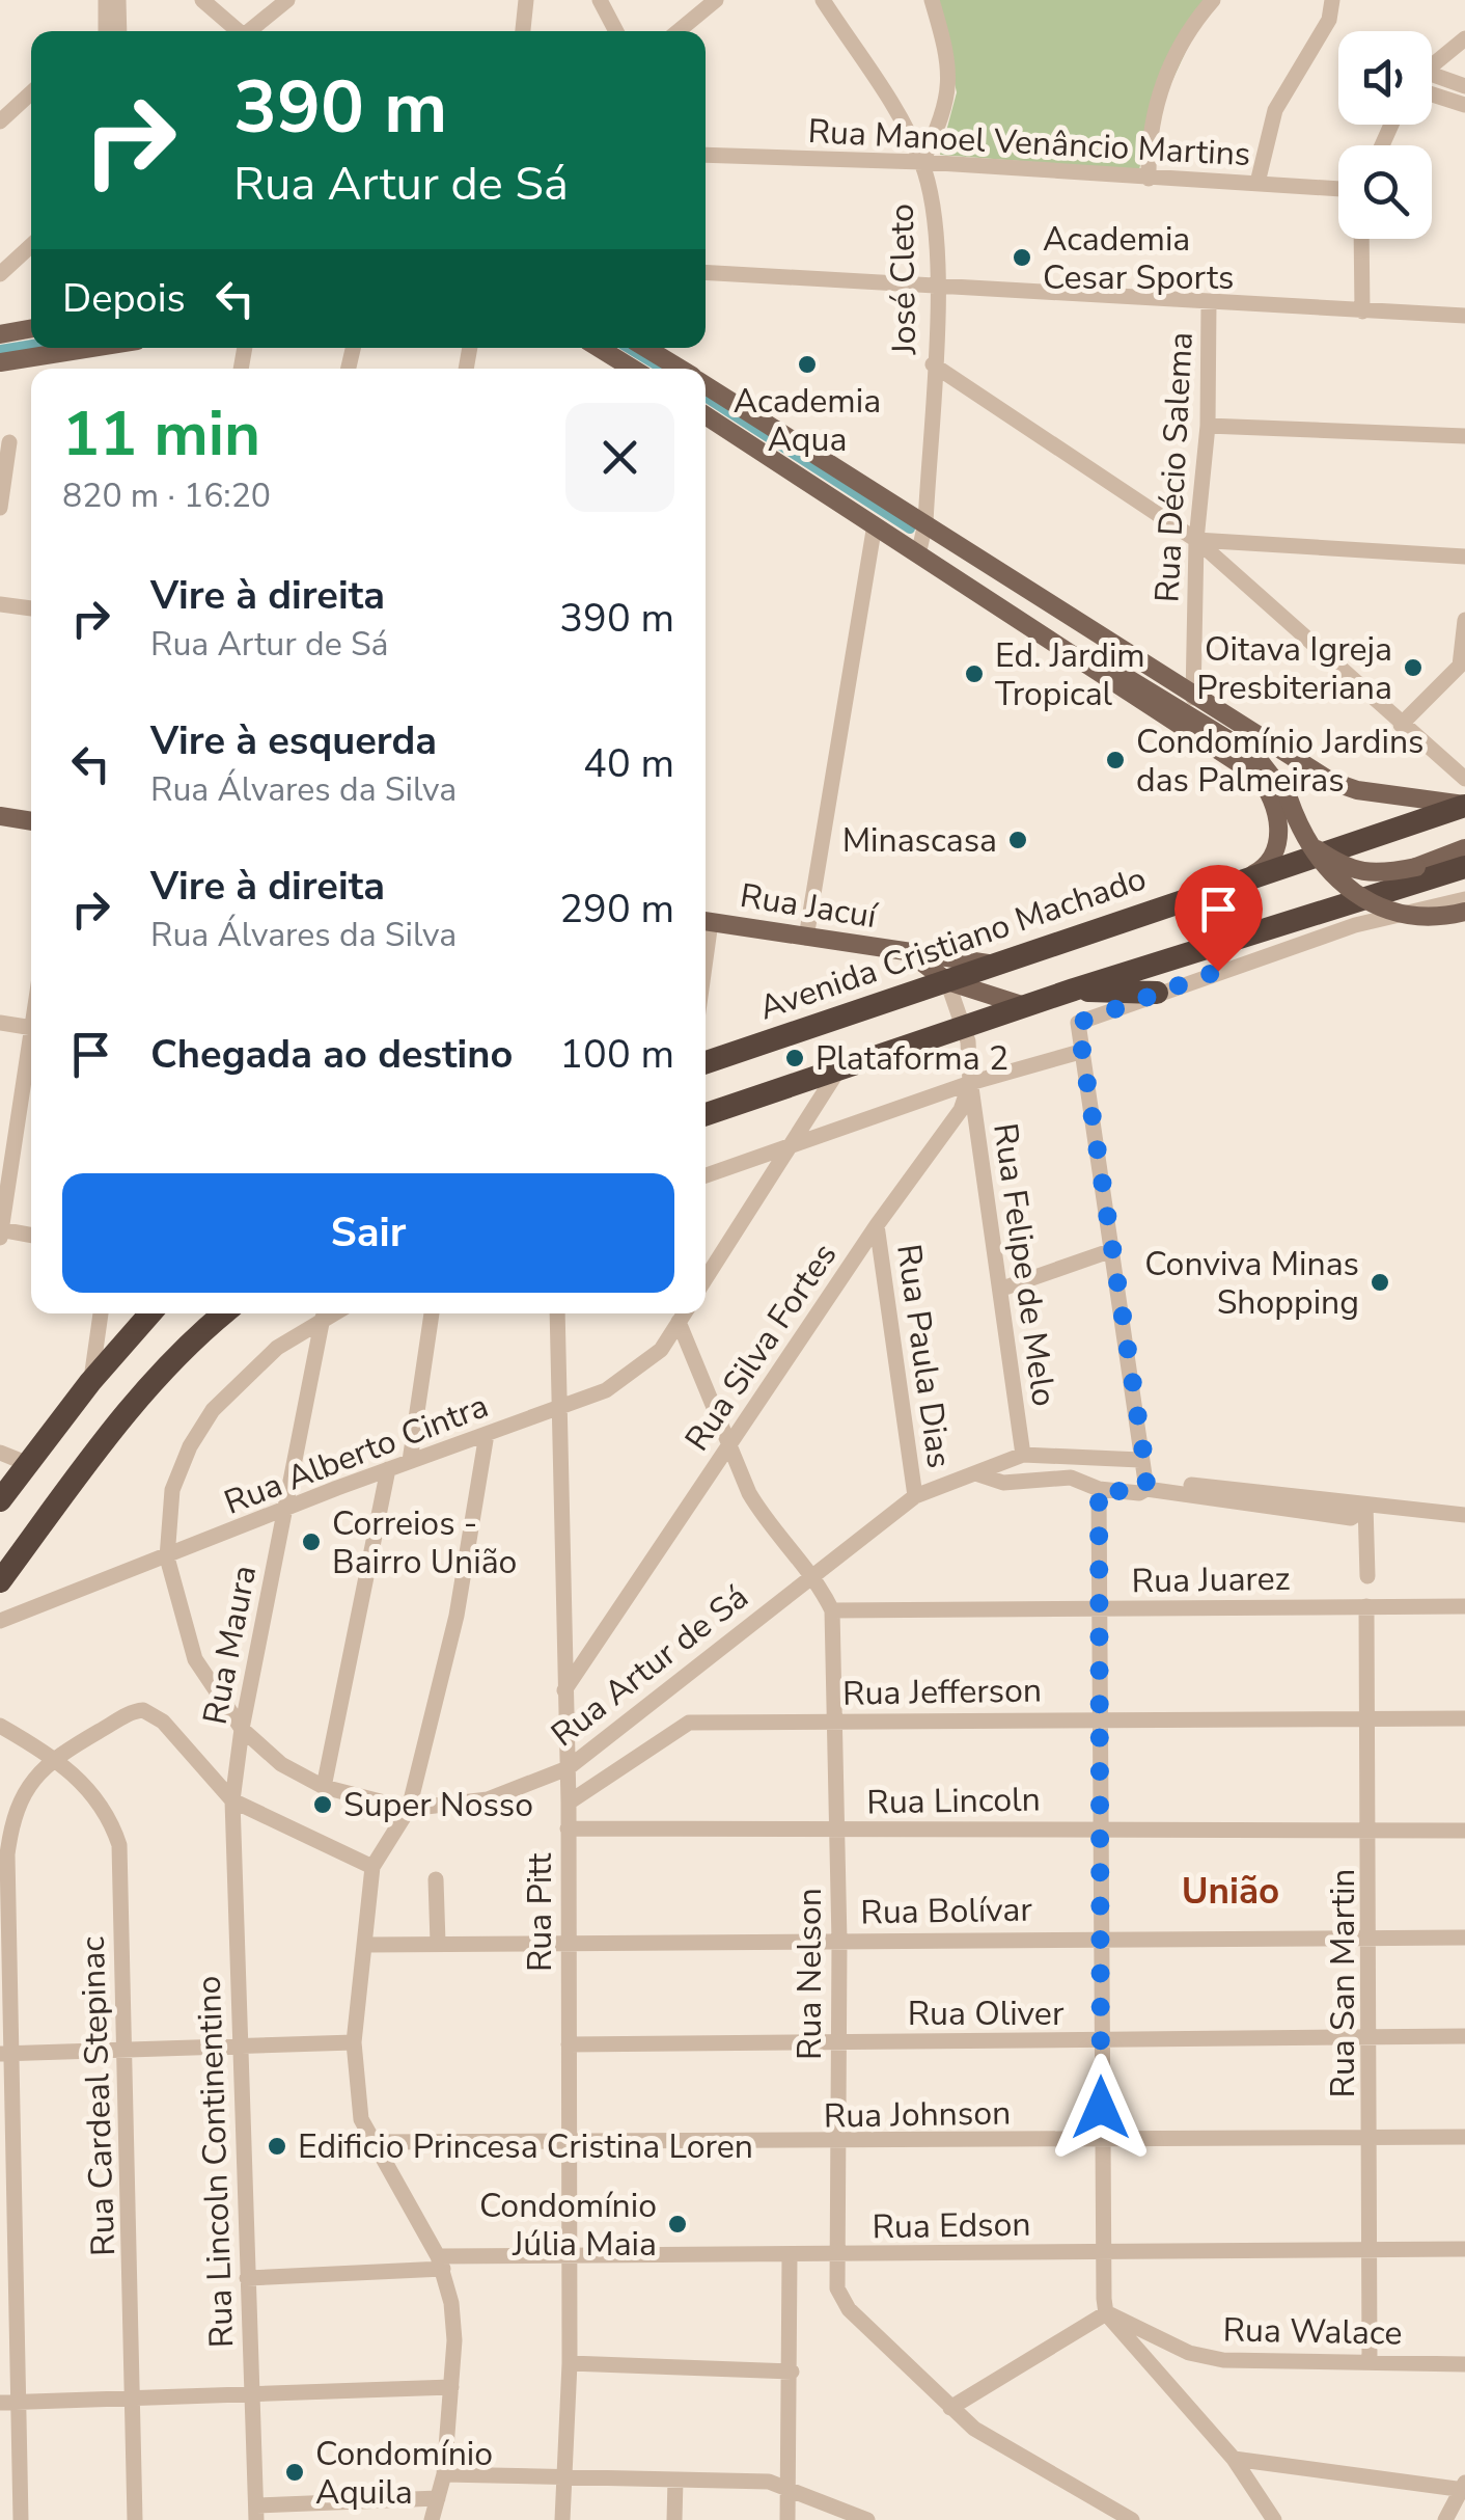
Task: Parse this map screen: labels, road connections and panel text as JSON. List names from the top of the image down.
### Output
{
  "streets": {
    "highway": ["Avenida Cristiano Machado"],
    "main road": ["Rua Jacuí"],
    "street": [
      "Rua Manoel Venâncio Martins",
      "José Cleto",
      "Rua Décio Salema",
      "Rua Felipe de Melo",
      "Rua Silva Fortes",
      "Rua Paula Dias",
      "Rua Alberto Cintra",
      "Rua Juarez",
      "Rua Maura",
      "Rua Artur de Sá",
      "Rua Jefferson",
      "Rua Lincoln",
      "Rua Bolívar",
      "Rua Pitt",
      "Rua Nelson",
      "Rua San Martin",
      "Rua Oliver",
      "Rua Cardeal Stepinac",
      "Rua Johnson",
      "Rua Lincoln Continentino",
      "Rua Edson",
      "Rua Walace"
    ]
  },
  "crossings": [
    ["Rua Manoel Venâncio Martins", "José Cleto"],
    ["Rua Jacuí", "Avenida Cristiano Machado"],
    ["Rua Felipe de Melo", "Rua Silva Fortes"],
    ["Rua Felipe de Melo", "Rua Artur de Sá"],
    ["Rua Silva Fortes", "Rua Paula Dias"],
    ["Rua Silva Fortes", "Rua Pitt"],
    ["Rua Silva Fortes", "Rua Nelson"],
    ["Rua Paula Dias", "Rua Artur de Sá"],
    ["Rua Alberto Cintra", "Rua Maura"],
    ["Rua Alberto Cintra", "Rua Artur de Sá"],
    ["Rua Alberto Cintra", "Rua Pitt"],
    ["Rua Alberto Cintra", "Rua Nelson"],
    ["Rua Juarez", "Rua Nelson"],
    ["Rua Juarez", "Rua San Martin"],
    ["Rua Maura", "Rua Artur de Sá"],
    ["Rua Maura", "Rua Lincoln Continentino"],
    ["Rua Artur de Sá", "Rua Pitt"],
    ["Rua Artur de Sá", "Rua Nelson"],
    ["Rua Jefferson", "Rua Pitt"],
    ["Rua Jefferson", "Rua Nelson"],
    ["Rua Jefferson", "Rua San Martin"],
    ["Rua Lincoln", "Rua Pitt"],
    ["Rua Lincoln", "Rua Nelson"],
    ["Rua Lincoln", "Rua San Martin"],
    ["Rua Bolívar", "Rua Pitt"],
    ["Rua Bolívar", "Rua Nelson"],
    ["Rua Bolívar", "Rua San Martin"],
    ["Rua Pitt", "Rua Oliver"],
    ["Rua Pitt", "Rua Johnson"],
    ["Rua Pitt", "Rua Edson"],
    ["Rua Nelson", "Rua Oliver"],
    ["Rua Nelson", "Rua Johnson"],
    ["Rua Nelson", "Rua Edson"],
    ["Rua San Martin", "Rua Oliver"],
    ["Rua San Martin", "Rua Johnson"],
    ["Rua San Martin", "Rua Edson"],
    ["Rua San Martin", "Rua Walace"],
    ["Rua Lincoln Continentino", "Rua Edson"]
  ],
  "districts": ["União"],
  "places": [
    "Academia Cesar Sports",
    "Academia Aqua",
    "Oitava Igreja Presbiteriana",
    "Ed. Jardim Tropical",
    "Condomínio Jardins das Palmeiras",
    "Minascasa",
    "Plataforma 2",
    "Conviva Minas Shopping",
    "Correios - Bairro União",
    "Super Nosso",
    "Edificio Princesa Cristina Loren",
    "Condomínio Júlia Maia",
    "Condomínio Aquila"
  ],
  "page": {
    "turn": ["390 m", "Rua Artur de Sá"],
    "then": "Depois",
    "heading": ["11 min", "820 m · 16:20"],
    "list": [
      {
        "name": "Vire à direita",
        "note": "Rua Artur de Sá",
        "value": "390 m"
      },
      {
        "name": "Vire à esquerda",
        "note": "Rua Álvares da Silva",
        "value": "40 m"
      },
      {
        "name": "Vire à direita",
        "note": "Rua Álvares da Silva",
        "value": "290 m"
      },
      {
        "name": "Chegada ao destino",
        "value": "100 m"
      }
    ],
    "buttons": "Sair"
  }
}
